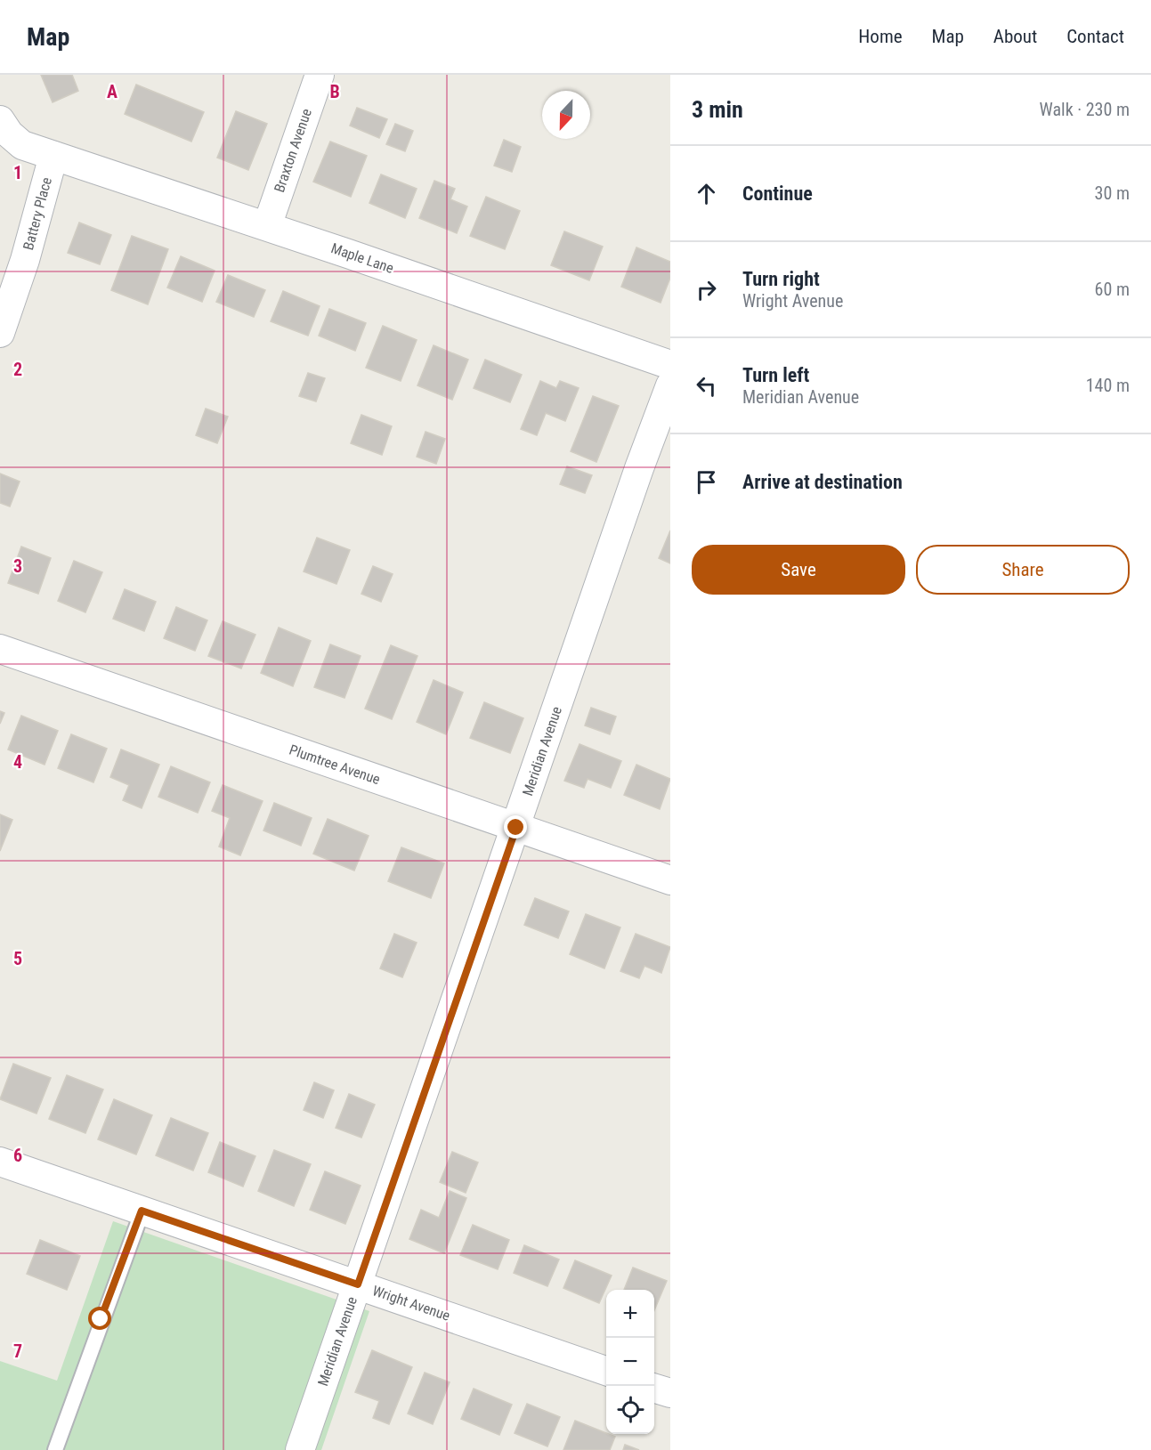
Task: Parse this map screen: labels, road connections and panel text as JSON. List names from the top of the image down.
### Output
{
  "streets": {
    "street": [
      "Braxton Avenue",
      "Battery Place",
      "Maple Lane",
      "Meridian Avenue",
      "Plumtree Avenue",
      "Wright Avenue"
    ]
  },
  "crossings": [
    ["Braxton Avenue", "Maple Lane"],
    ["Battery Place", "Maple Lane"],
    ["Meridian Avenue", "Plumtree Avenue"],
    ["Meridian Avenue", "Wright Avenue"]
  ],
  "north": "bottom",
  "page": {
    "header": "Map",
    "nav": [
      "Home",
      "Map",
      "About",
      "Contact"
    ],
    "heading": ["3 min", "Walk · 230 m"],
    "list": [
      ["Continue", "30 m"],
      ["Turn right", "Wright Avenue", "60 m"],
      ["Turn left", "Meridian Avenue", "140 m"],
      "Arrive at destination"
    ],
    "buttons": ["Save", "Share"],
    "map_buttons": ["+", "−"]
  },
  "grid": {
    "columns": ["A", "B"],
    "rows": [
      "1",
      "2",
      "3",
      "4",
      "5",
      "6",
      "7"
    ]
  }
}
